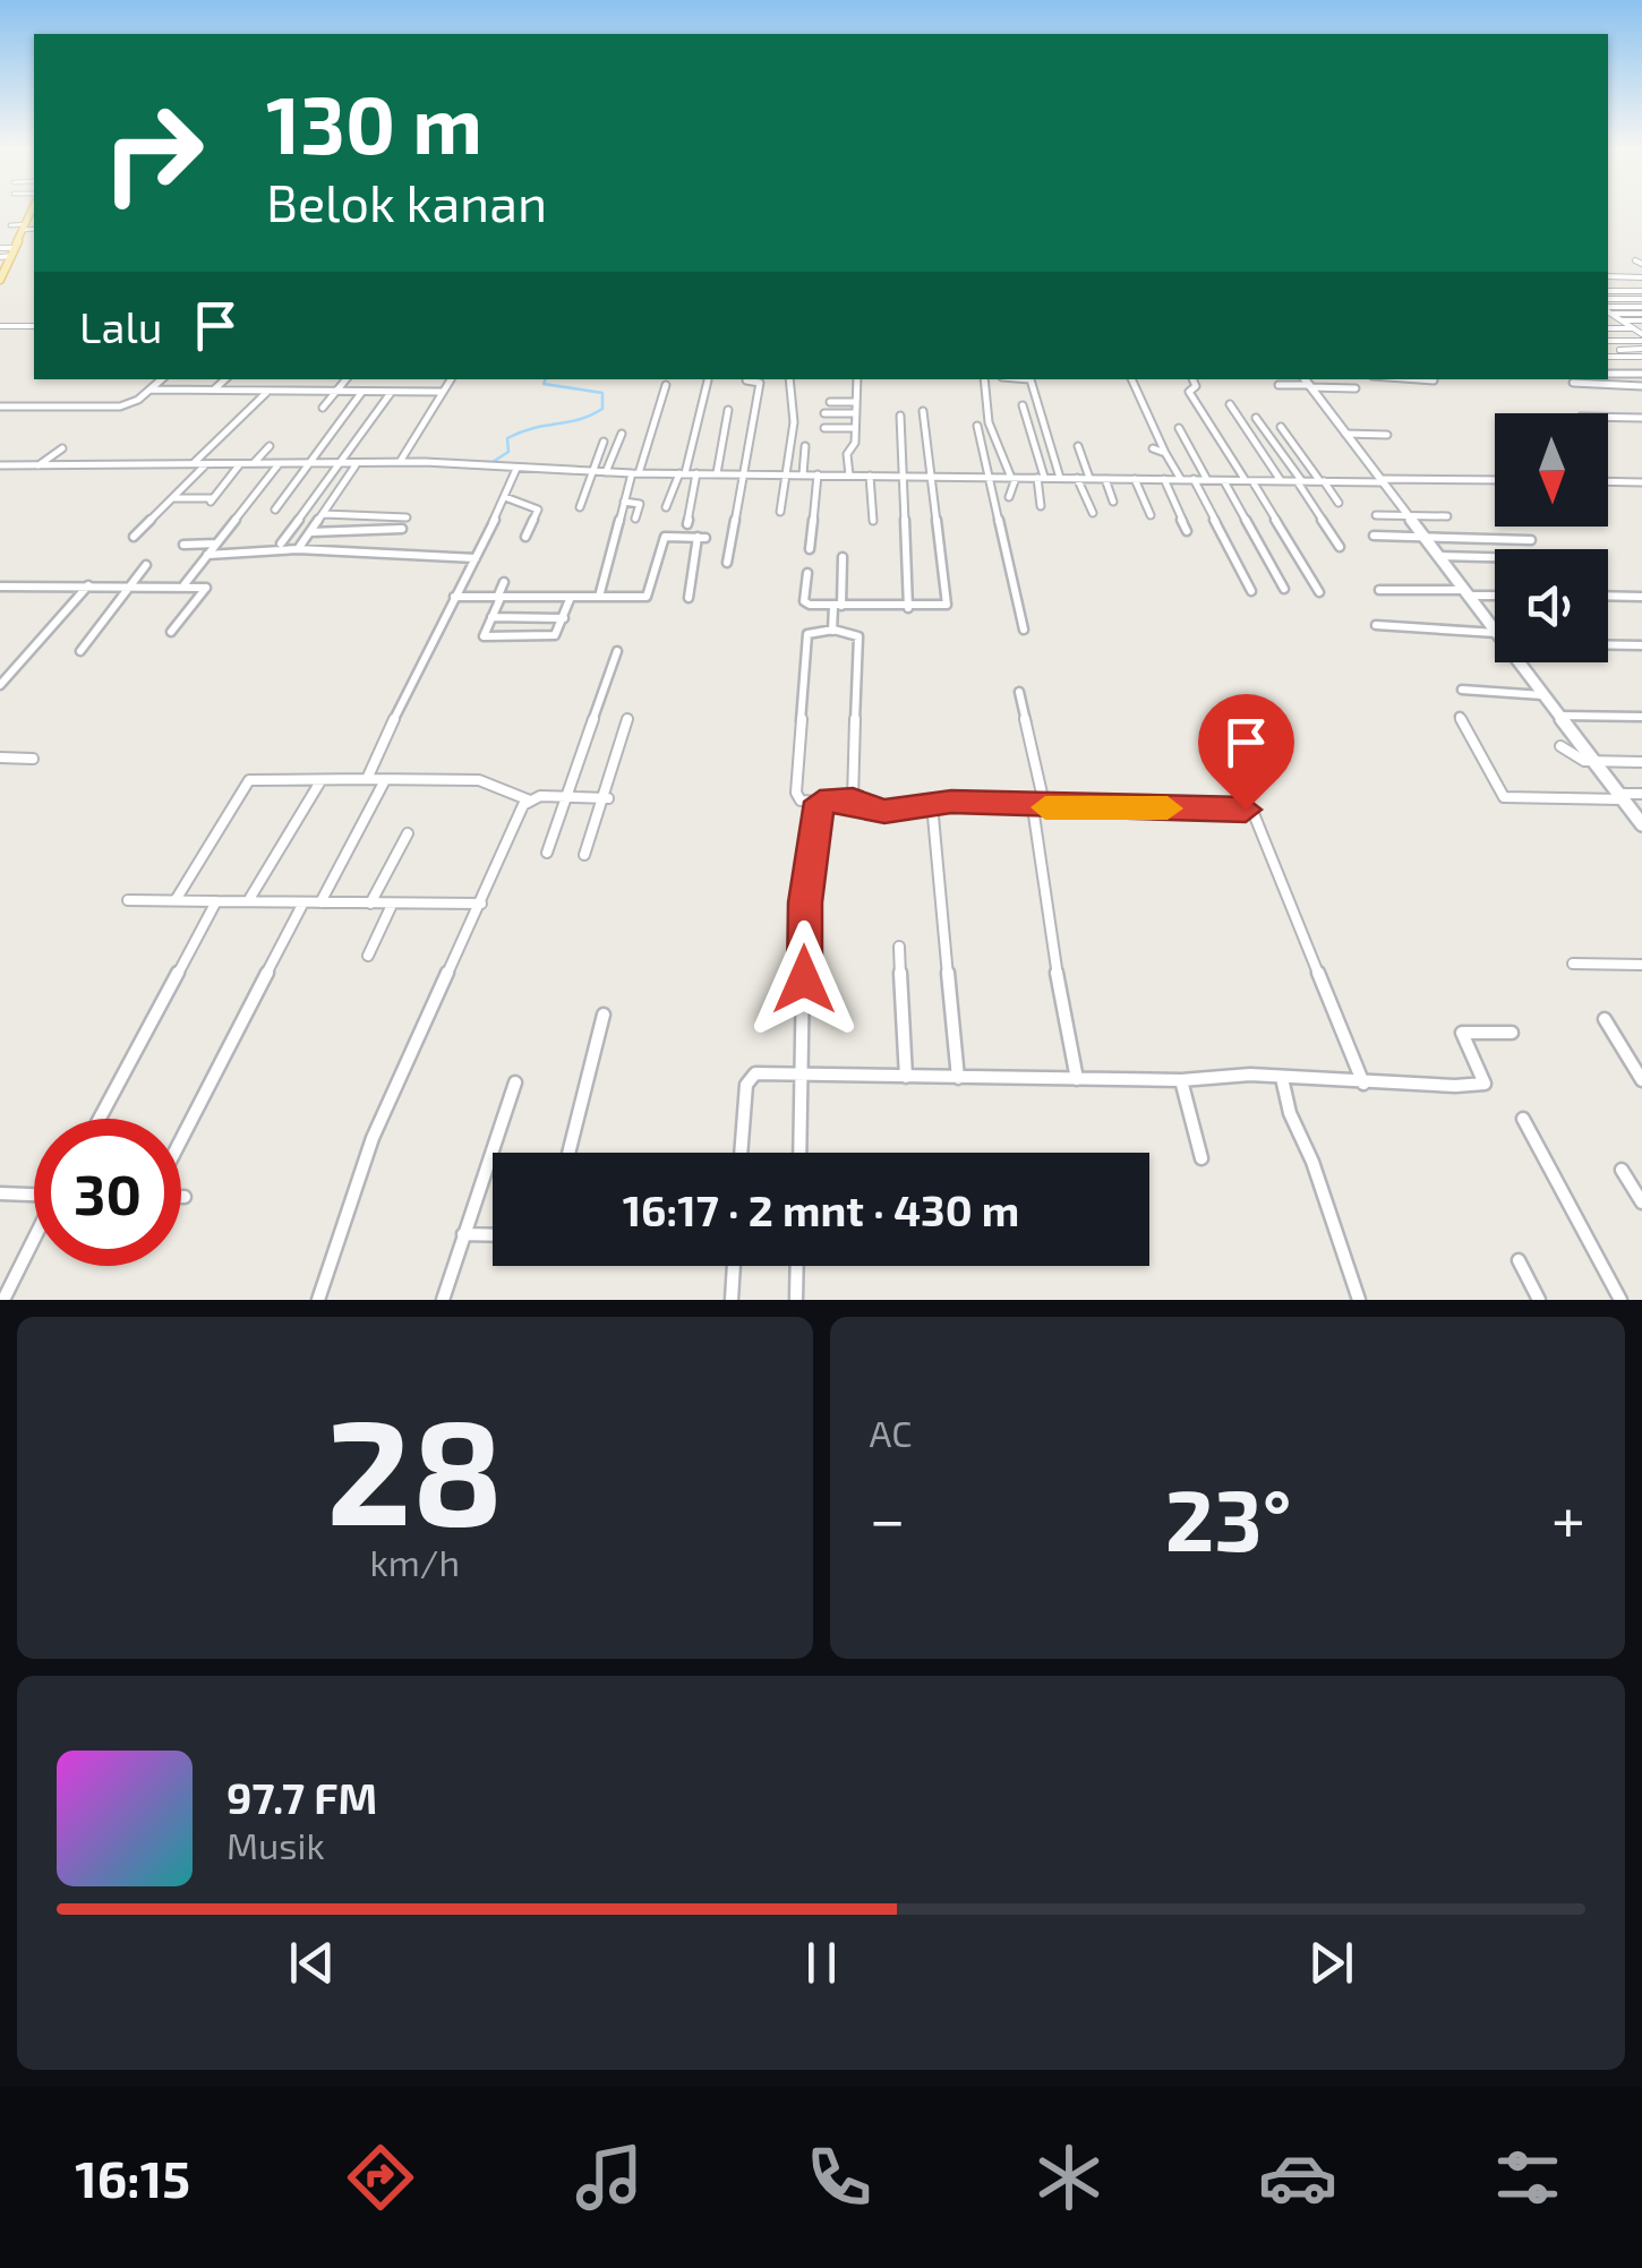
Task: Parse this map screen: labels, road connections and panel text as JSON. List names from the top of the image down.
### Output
{
  "north": "bottom",
  "page": {
    "turn": ["130 m", "Belok kanan"],
    "then": "Lalu",
    "limit": "30",
    "trip": "16:17 · 2 mnt · 430 m",
    "tile": [
      ["28", "km/h"],
      "AC"
    ],
    "heat": ["−", "23°", "+"],
    "song": ["97.7 FM", "Musik"],
    "tabs": "16:15"
  }
}
